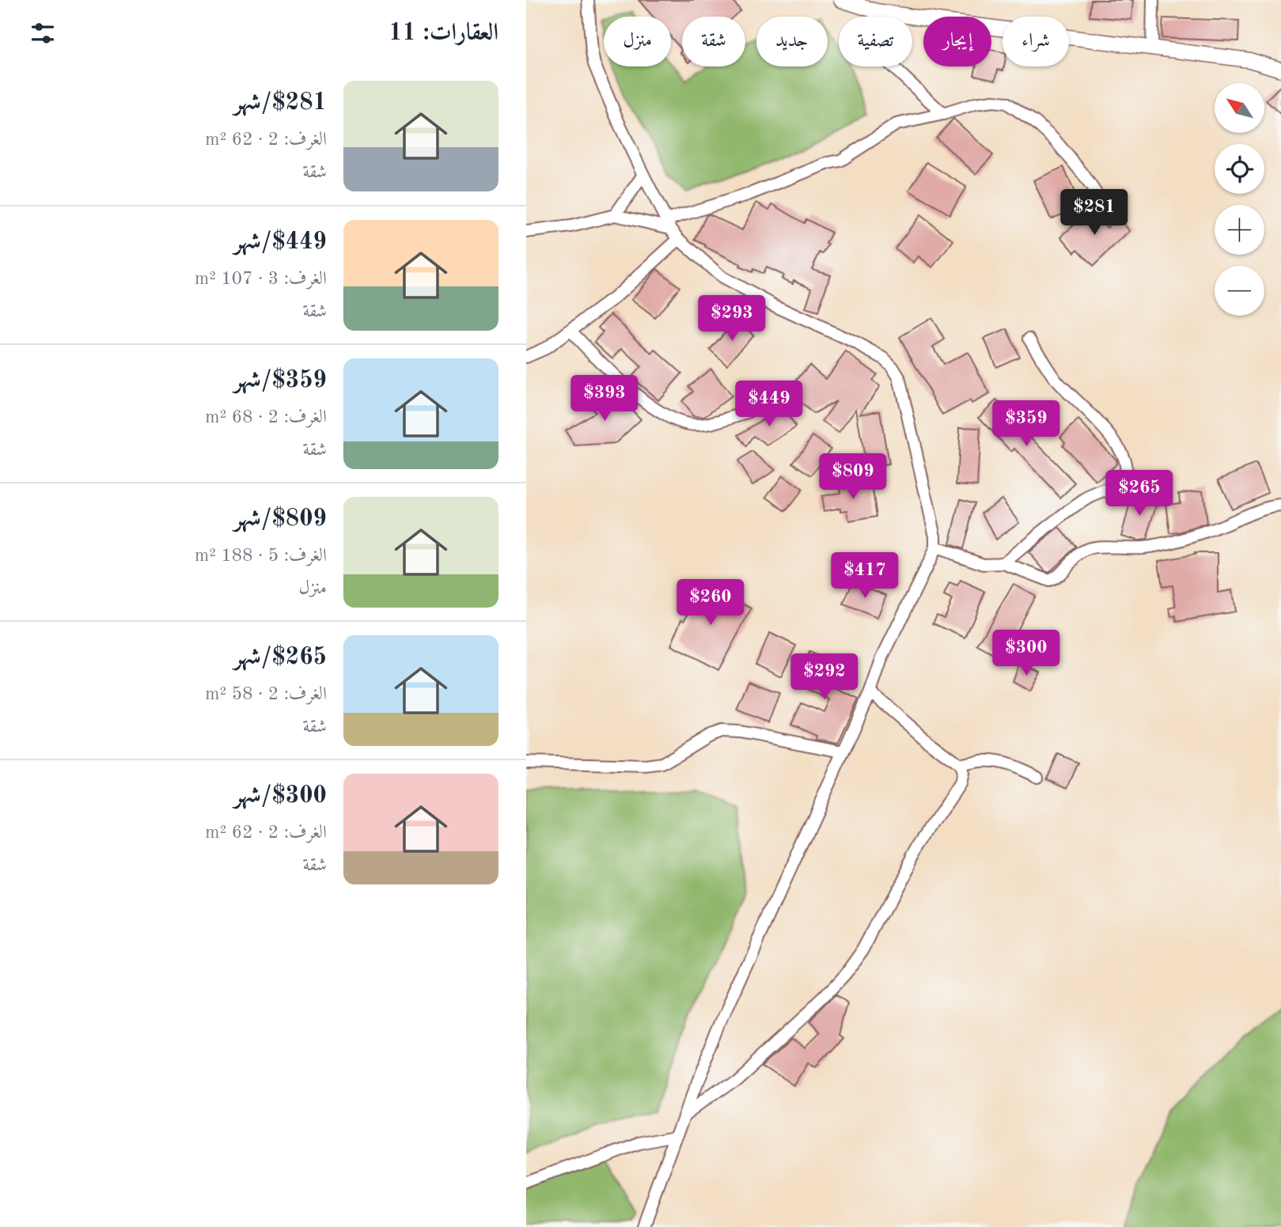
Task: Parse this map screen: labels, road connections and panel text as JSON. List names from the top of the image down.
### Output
{
  "north": "top left",
  "page": {
    "heading": "العقارات: 11",
    "chip": [
      "شراء",
      "إيجار",
      "تصفية",
      "جديد",
      "شقة",
      "منزل"
    ],
    "list": [
      {
        "name": "$281/شهر",
        "note": "الغرف: 2 · 62 m² · شقة"
      },
      {
        "name": "$449/شهر",
        "note": "الغرف: 3 · 107 m² · شقة"
      },
      {
        "name": "$359/شهر",
        "note": "الغرف: 2 · 68 m² · شقة"
      },
      {
        "name": "$809/شهر",
        "note": "الغرف: 5 · 188 m² · منزل"
      },
      {
        "name": "$265/شهر",
        "note": "الغرف: 2 · 58 m² · شقة"
      },
      {
        "name": "$300/شهر",
        "note": "الغرف: 2 · 62 m² · شقة"
      }
    ],
    "map_buttons": ["+", "−"],
    "price": [
      "$281",
      "$293",
      "$393",
      "$449",
      "$359",
      "$809",
      "$265",
      "$417",
      "$260",
      "$300",
      "$292"
    ]
  }
}
